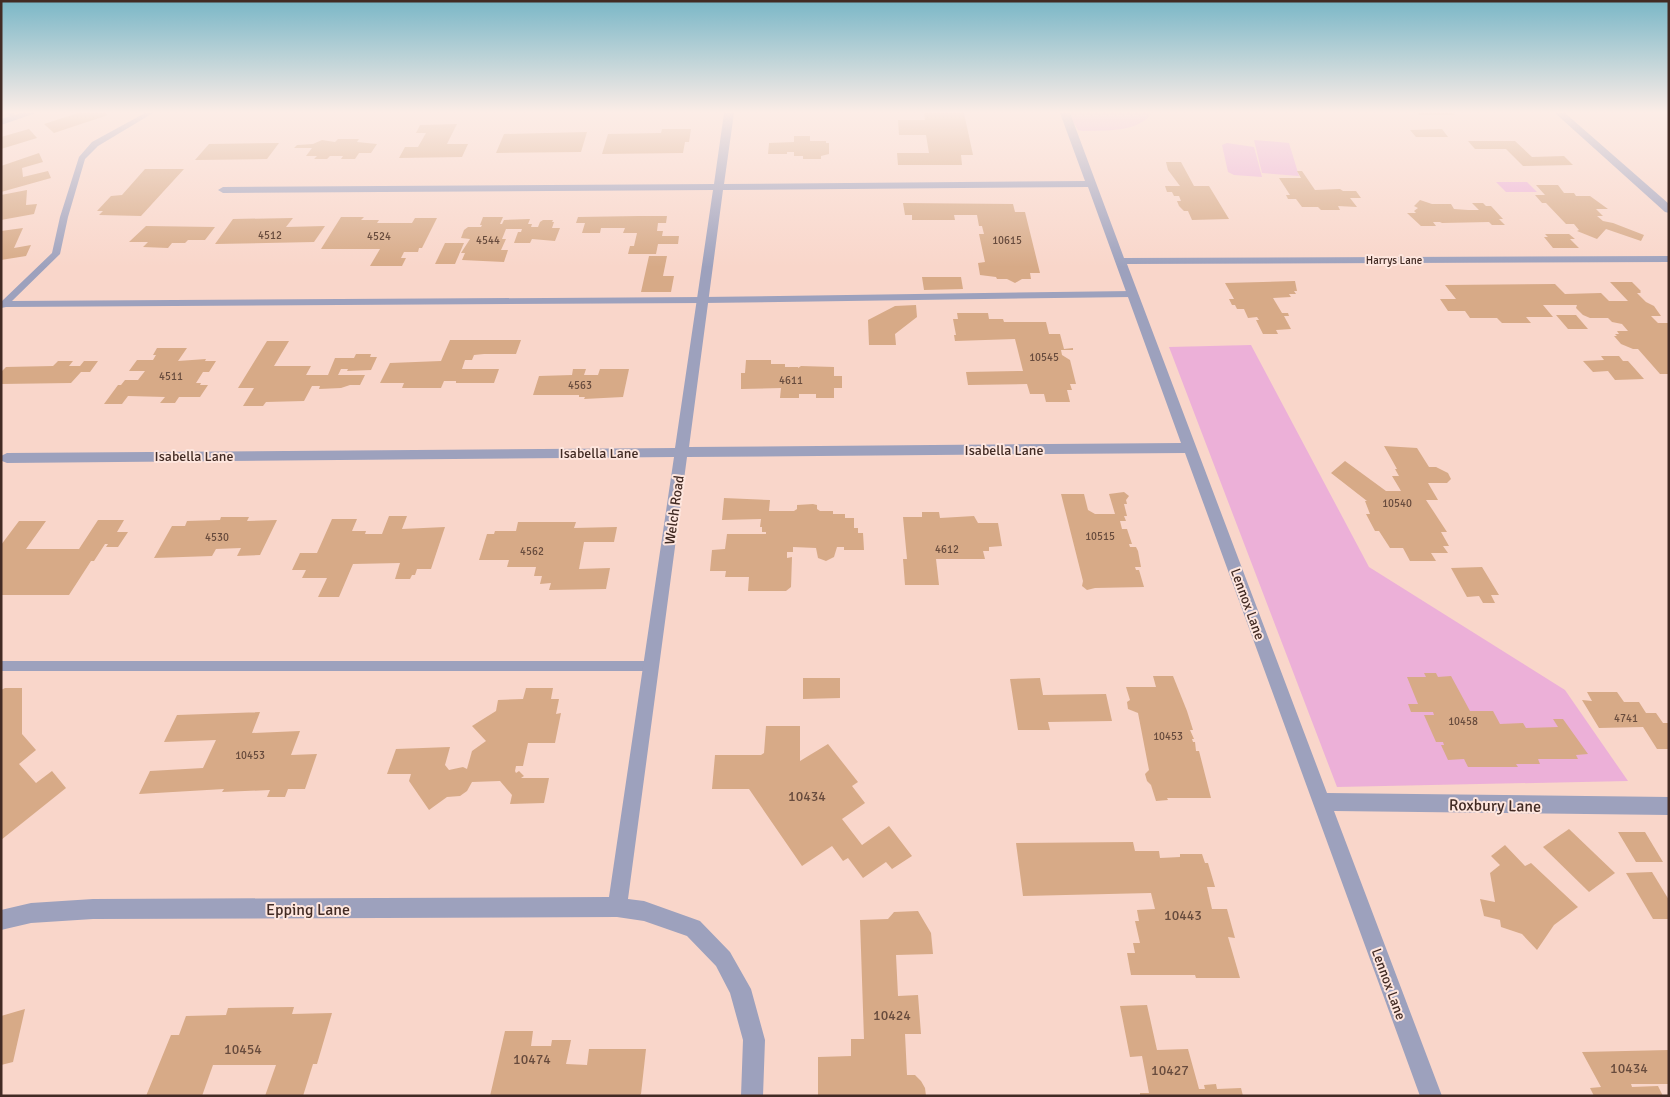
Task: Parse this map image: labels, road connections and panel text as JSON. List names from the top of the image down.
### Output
{
  "streets": {
    "street": [
      "Harrys Lane",
      "Isabella Lane",
      "Welch Road",
      "Lennox Lane",
      "Roxbury Lane",
      "Epping Lane"
    ]
  },
  "crossings": [
    ["Harrys Lane", "Lennox Lane"],
    ["Isabella Lane", "Welch Road"],
    ["Isabella Lane", "Lennox Lane"],
    ["Welch Road", "Epping Lane"],
    ["Lennox Lane", "Roxbury Lane"]
  ],
  "house_numbers": [
    "4512",
    "4524",
    "4544",
    "10615",
    "10545",
    "4511",
    "4611",
    "4563",
    "10540",
    "10515",
    "4530",
    "4612",
    "4562",
    "4741",
    "10458",
    "10453",
    "10453",
    "10434",
    "10443",
    "10424",
    "10454",
    "10474",
    "10434",
    "10427"
  ]
}
